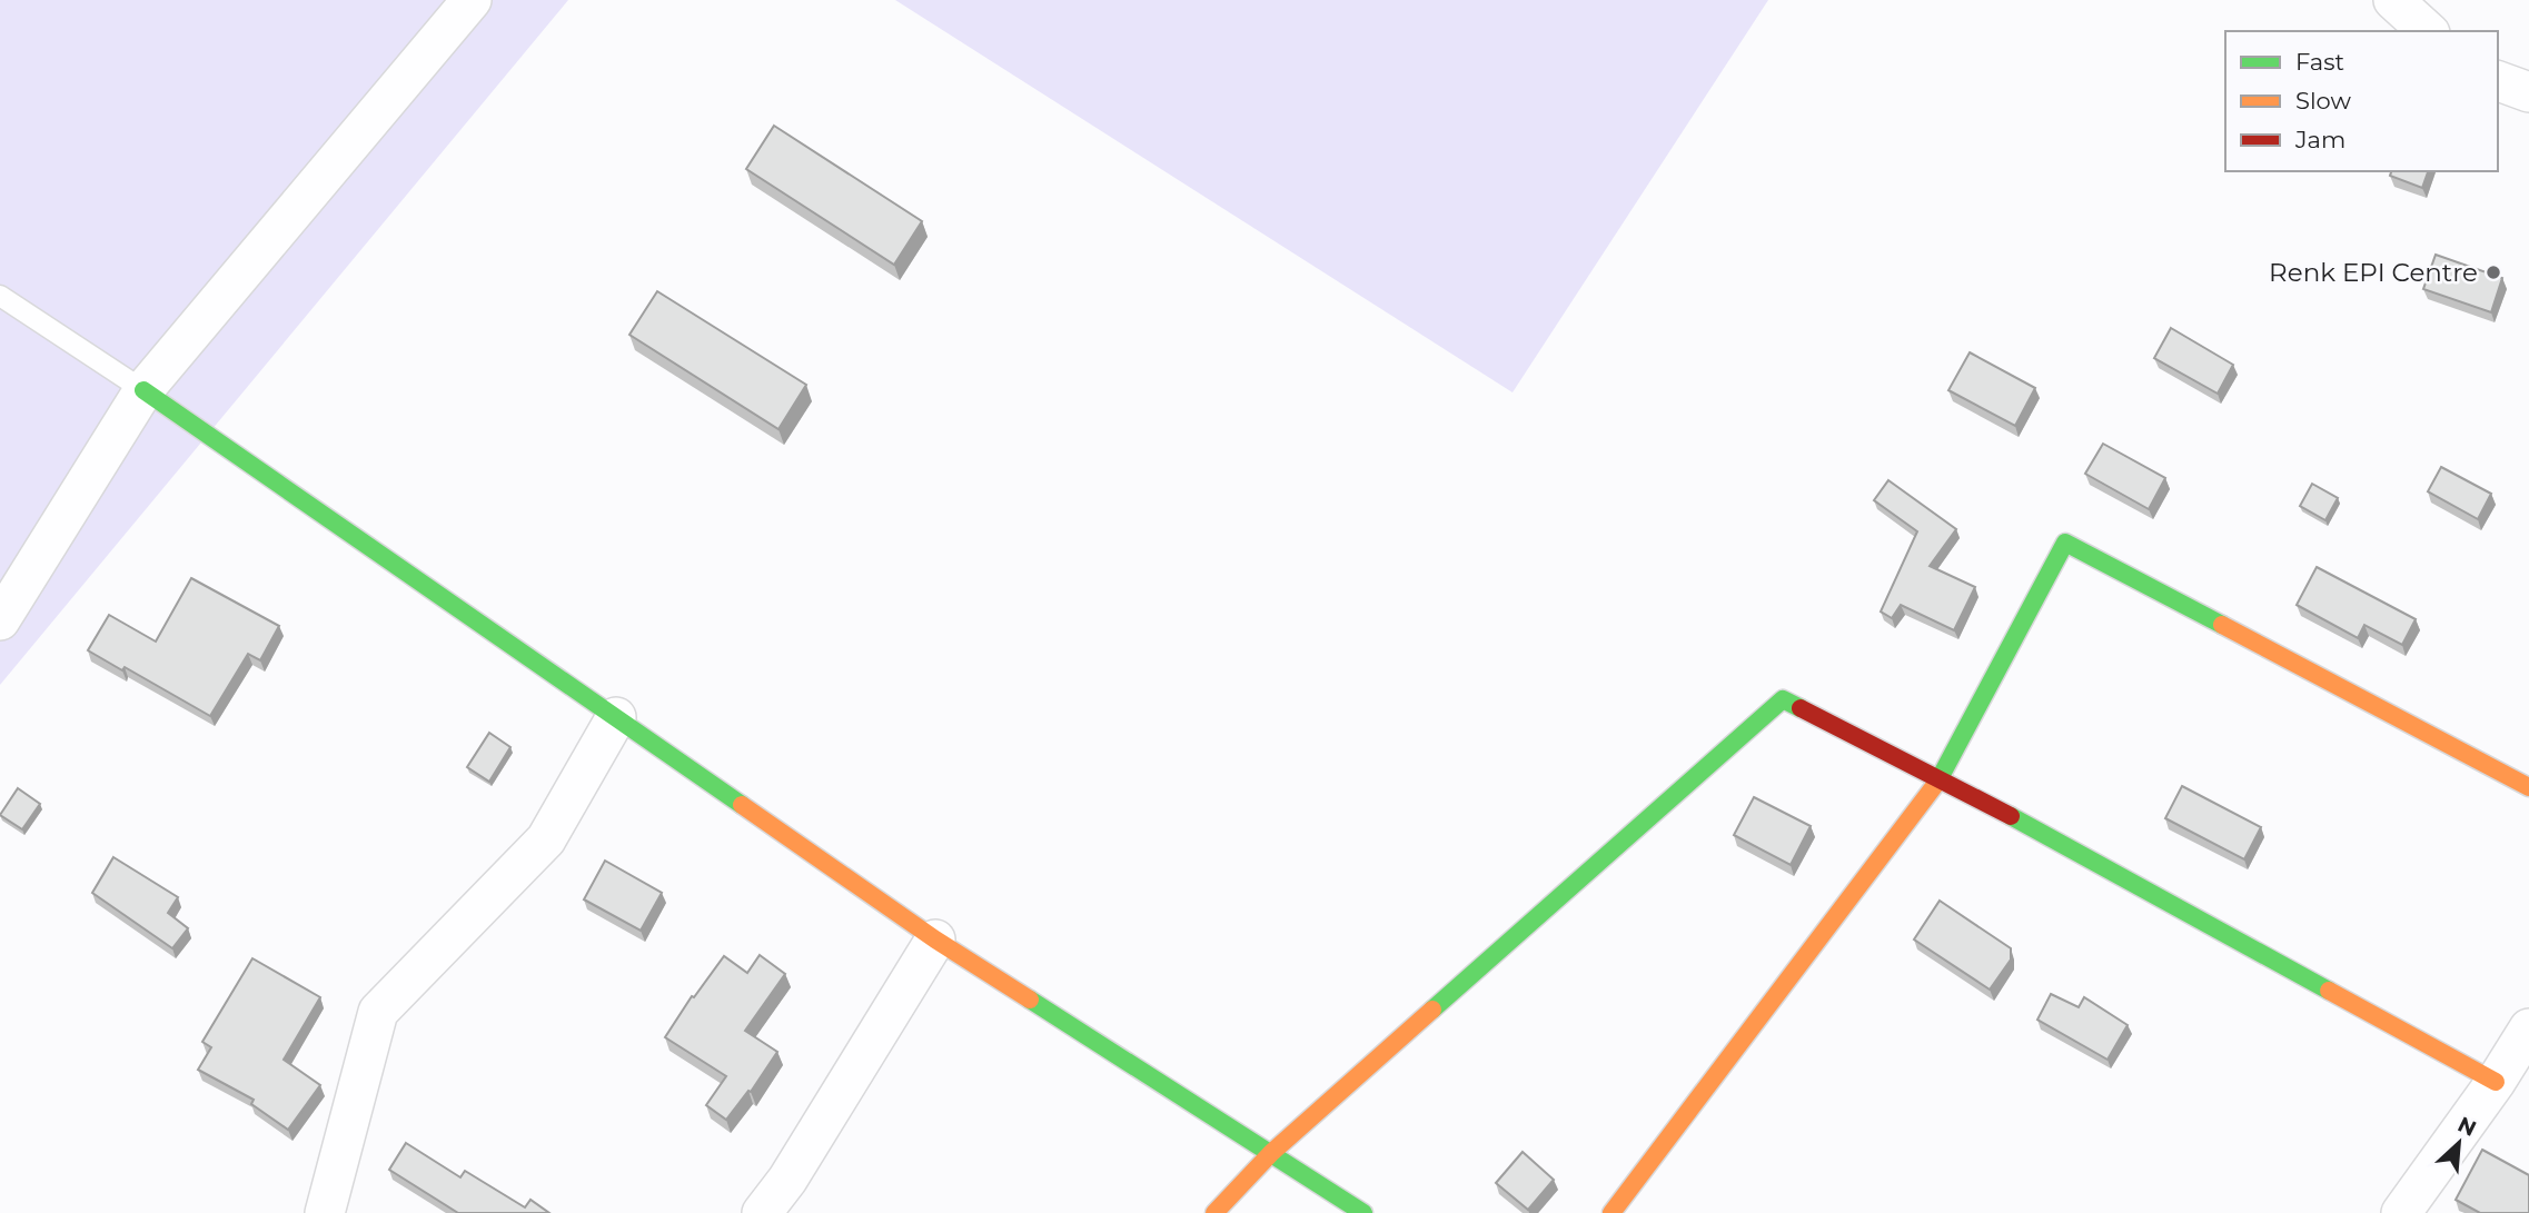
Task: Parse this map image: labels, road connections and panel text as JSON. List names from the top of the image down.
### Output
{
  "places": ["Renk EPI Centre"],
  "legend": ["Fast", "Slow", "Jam"],
  "north": "top right"
}
